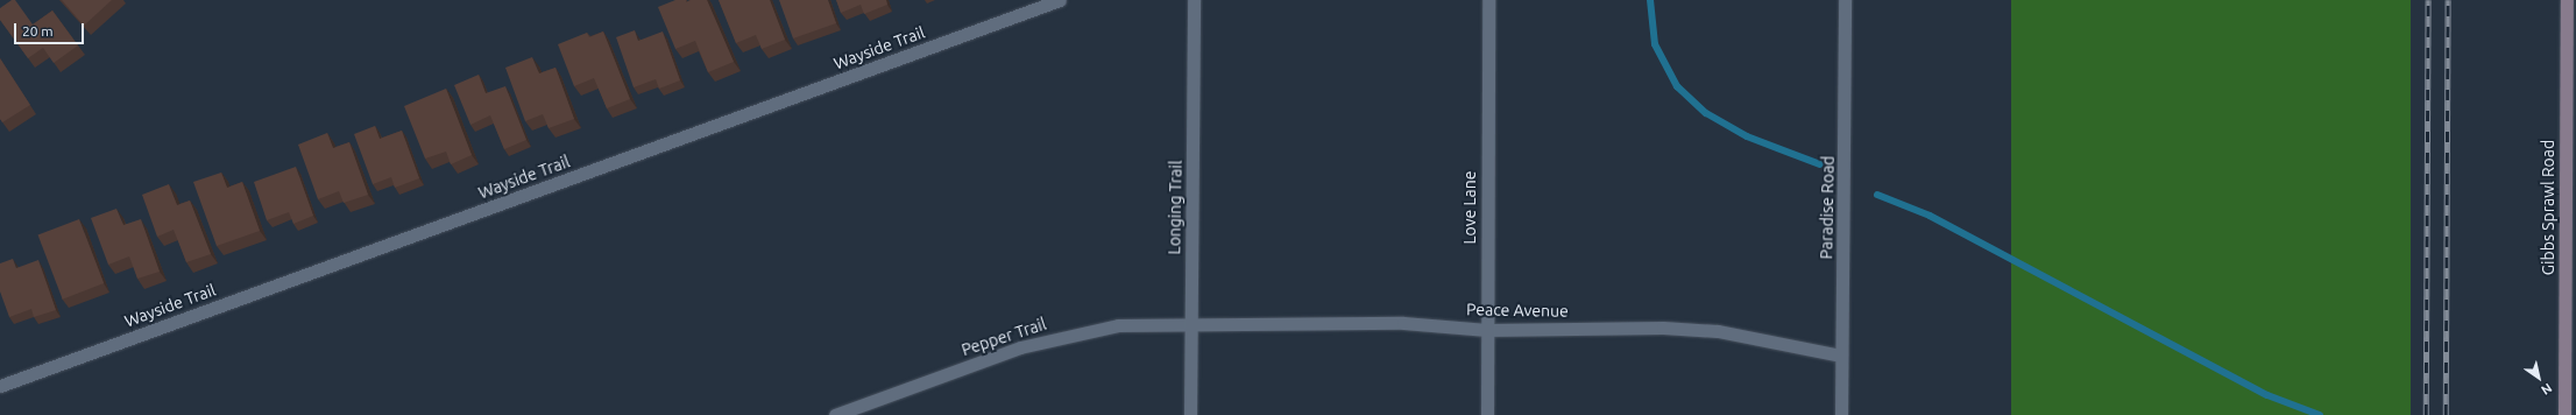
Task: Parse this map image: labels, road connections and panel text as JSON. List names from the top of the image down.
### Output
{
  "streets": {
    "main road": ["Gibbs Sprawl Road"],
    "street": [
      "Wayside Trail",
      "Longing Trail",
      "Love Lane",
      "Paradise Road",
      "Peace Avenue",
      "Pepper Trail"
    ]
  },
  "crossings": [
    ["Longing Trail", "Peace Avenue"],
    ["Longing Trail", "Pepper Trail"],
    ["Love Lane", "Peace Avenue"],
    ["Paradise Road", "Peace Avenue"],
    ["Peace Avenue", "Pepper Trail"]
  ],
  "scale_bar": "20 m",
  "north": "bottom right"
}
